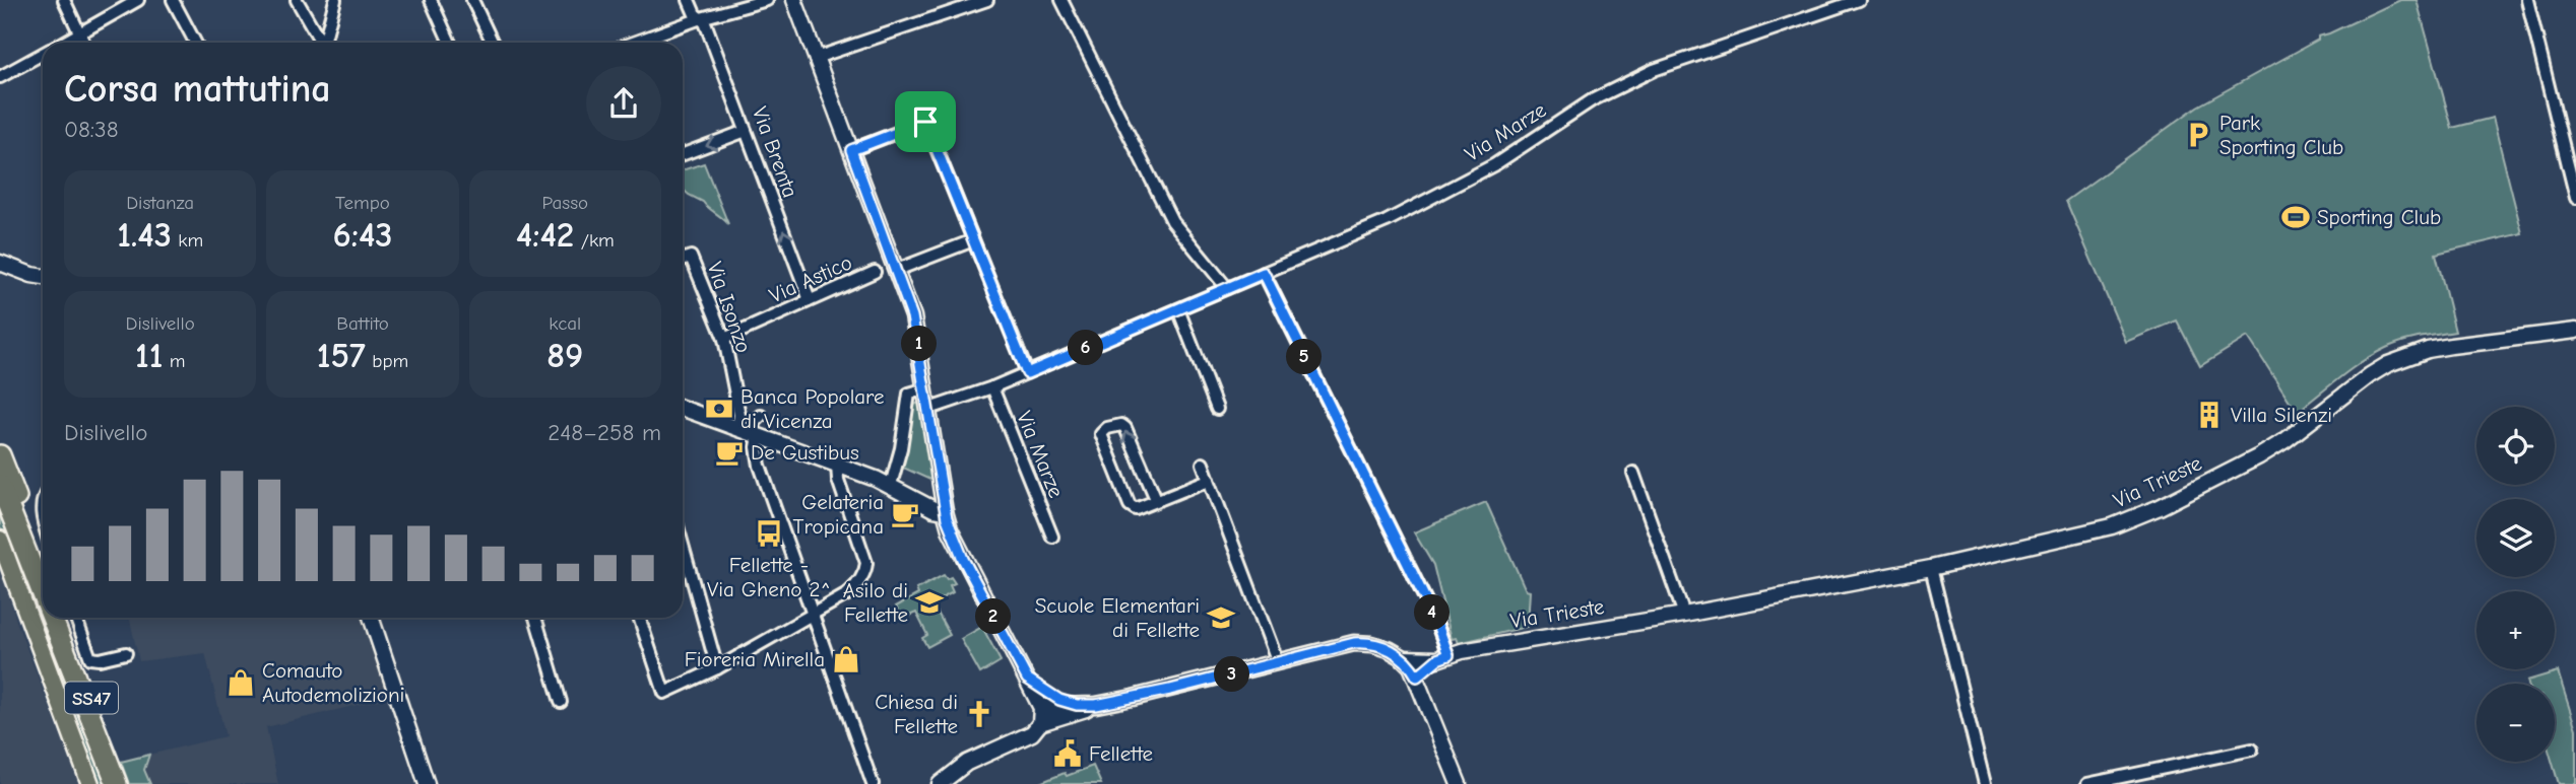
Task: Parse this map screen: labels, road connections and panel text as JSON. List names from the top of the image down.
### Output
{
  "streets": {
    "highway": ["SS47"],
    "street": [
      "Via Marze",
      "Via Brenta",
      "Via Astico",
      "Via Isonzo",
      "Via Trieste"
    ]
  },
  "crossings": [
    ["Via Brenta", "Via Astico"],
    ["Via Astico", "Via Isonzo"]
  ],
  "places": {
    "parking": ["Park Sporting Club"],
    "sports": ["Sporting Club"],
    "bank": ["Banca Popolare di Vicenza"],
    "building": ["Villa Silenzi"],
    "cafe": ["De Gustibus", "Gelateria Tropicana"],
    "bus stop": ["Fellette - Via Gheno 2^"],
    "school or university": ["Asilo di Fellette", "Scuole Elementari di Fellette"],
    "shop": ["Fioreria Mirella", "Comauto Autodemolizioni"],
    "church": ["Chiesa di Fellette"],
    "public building": ["Fellette"]
  },
  "page": {
    "heading": ["Corsa mattutina", "08:38"],
    "stats": [
      ["Distanza", "1.43 km"],
      ["Tempo", "6:43"],
      ["Passo", "4:42 /km"],
      ["Dislivello", "11 m"],
      ["Battito", "157 bpm"],
      ["kcal", "89"]
    ],
    "pins": [
      "1",
      "6",
      "5",
      "4",
      "2",
      "3"
    ],
    "chart": ["Dislivello", "248–258 m"],
    "map_buttons": ["+", "−"]
  }
}
